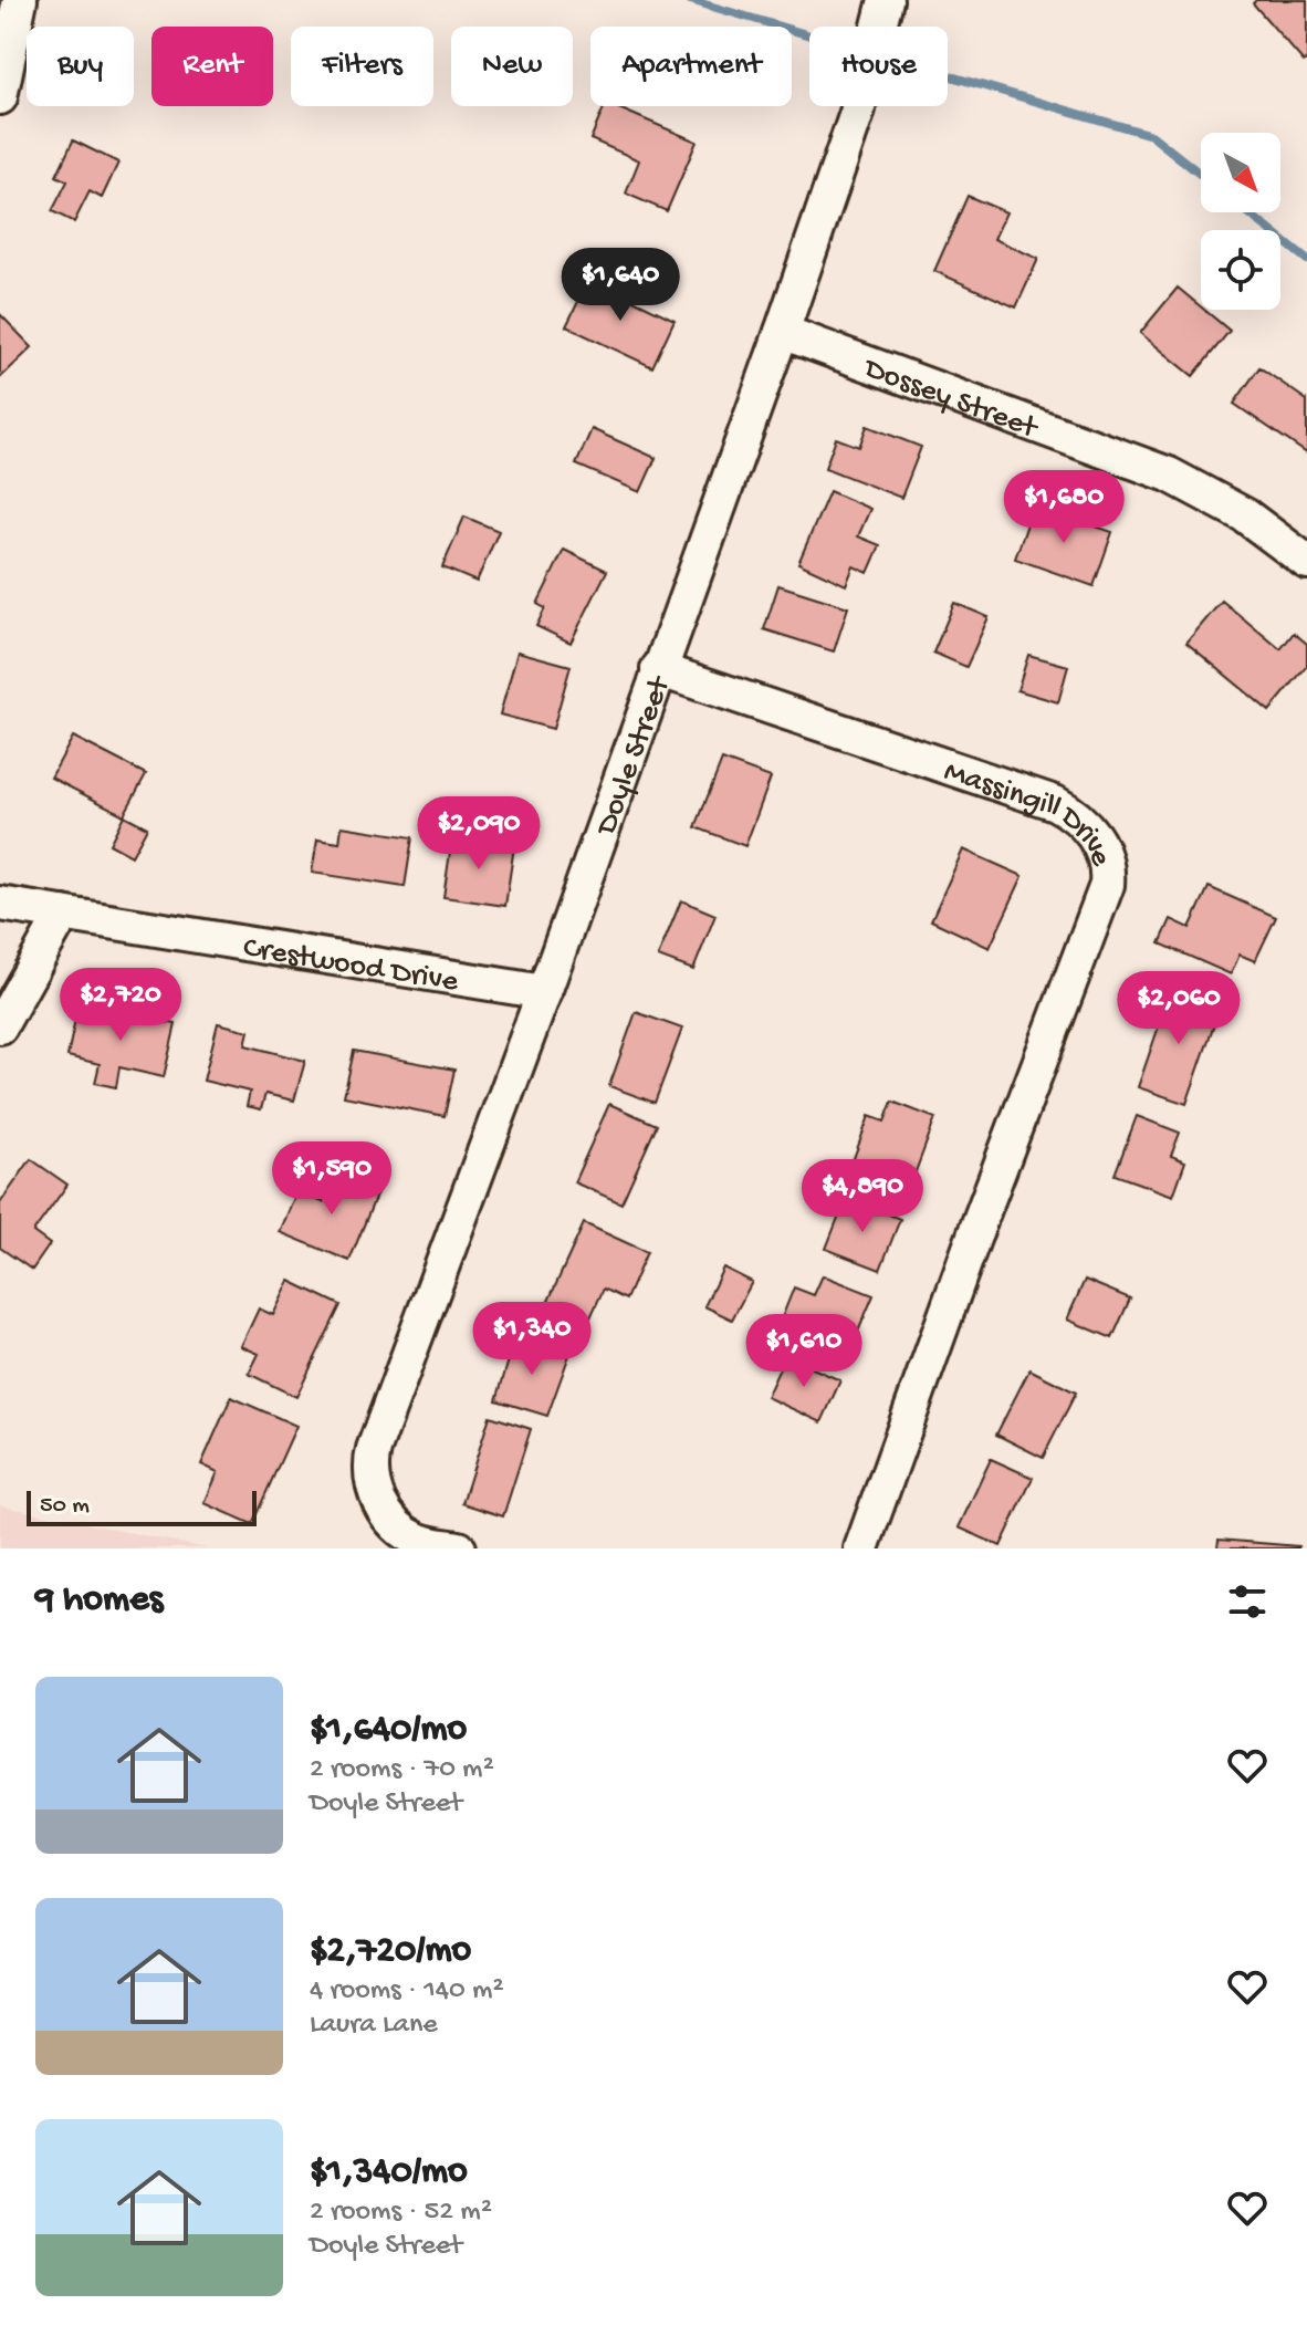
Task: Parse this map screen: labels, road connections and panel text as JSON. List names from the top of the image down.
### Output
{
  "streets": {
    "street": [
      "Dossey Street",
      "Doyle Street",
      "Massingill Drive",
      "Crestwood Drive"
    ]
  },
  "crossings": [
    ["Dossey Street", "Doyle Street"],
    ["Doyle Street", "Massingill Drive"],
    ["Doyle Street", "Crestwood Drive"]
  ],
  "scale_bar": "50 m",
  "north": "bottom right",
  "page": {
    "chip": [
      "Buy",
      "Rent",
      "Filters",
      "New",
      "Apartment",
      "House"
    ],
    "price": [
      "$1,640",
      "$1,680",
      "$2,090",
      "$2,720",
      "$2,060",
      "$1,590",
      "$4,890",
      "$1,340",
      "$1,610"
    ],
    "scale": "50 m",
    "heading": "9 homes",
    "list": [
      {
        "name": "$1,640/mo",
        "note": "2 rooms · 70 m² · Doyle Street"
      },
      {
        "name": "$2,720/mo",
        "note": "4 rooms · 140 m² · Laura Lane"
      },
      {
        "name": "$1,340/mo",
        "note": "2 rooms · 52 m² · Doyle Street"
      }
    ]
  }
}
